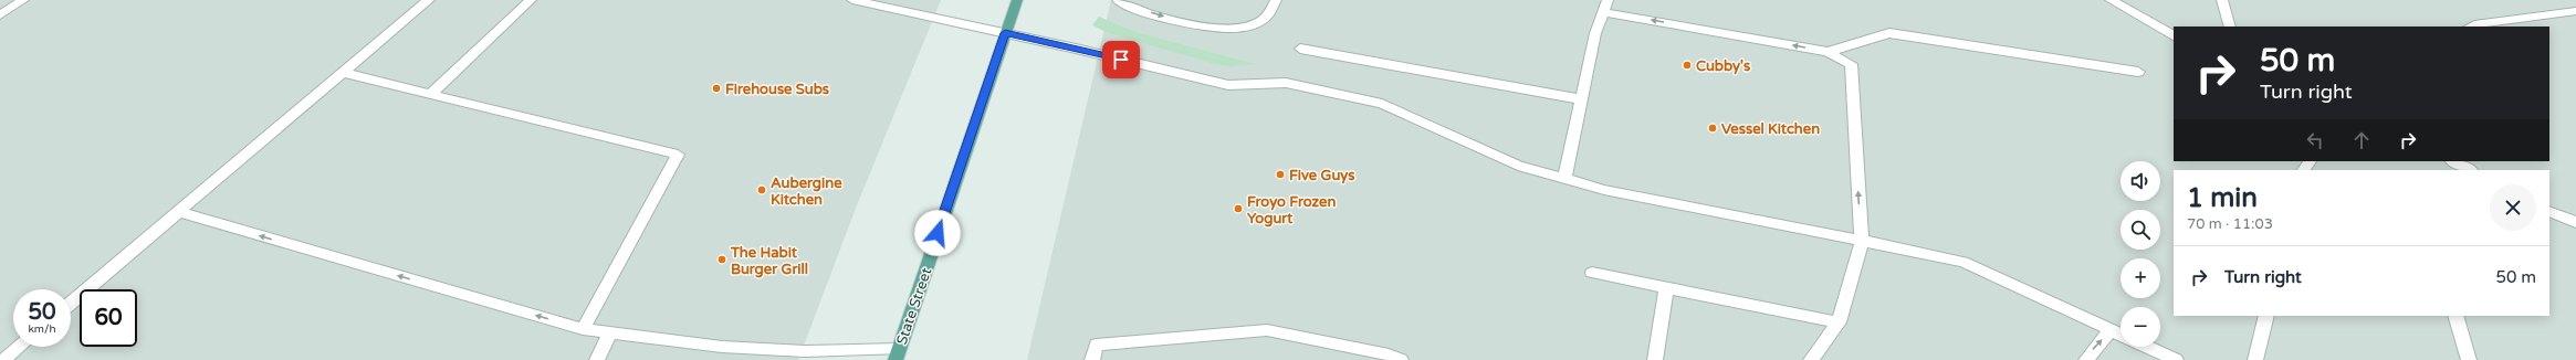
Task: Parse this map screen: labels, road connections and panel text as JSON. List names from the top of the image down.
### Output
{
  "streets": {
    "main road": ["State Street"]
  },
  "places": [
    "Cubby's",
    "Firehouse Subs",
    "Vessel Kitchen",
    "Five Guys",
    "Aubergine Kitchen",
    "Froyo Frozen Yogurt",
    "The Habit Burger Grill"
  ],
  "page": {
    "turn": ["50 m", "Turn right"],
    "map_buttons": ["+", "−"],
    "heading": ["1 min", "70 m · 11:03"],
    "list": [
      {
        "name": "Turn right",
        "value": "50 m"
      }
    ],
    "speed": "50 km/h",
    "limit": "60"
  }
}
